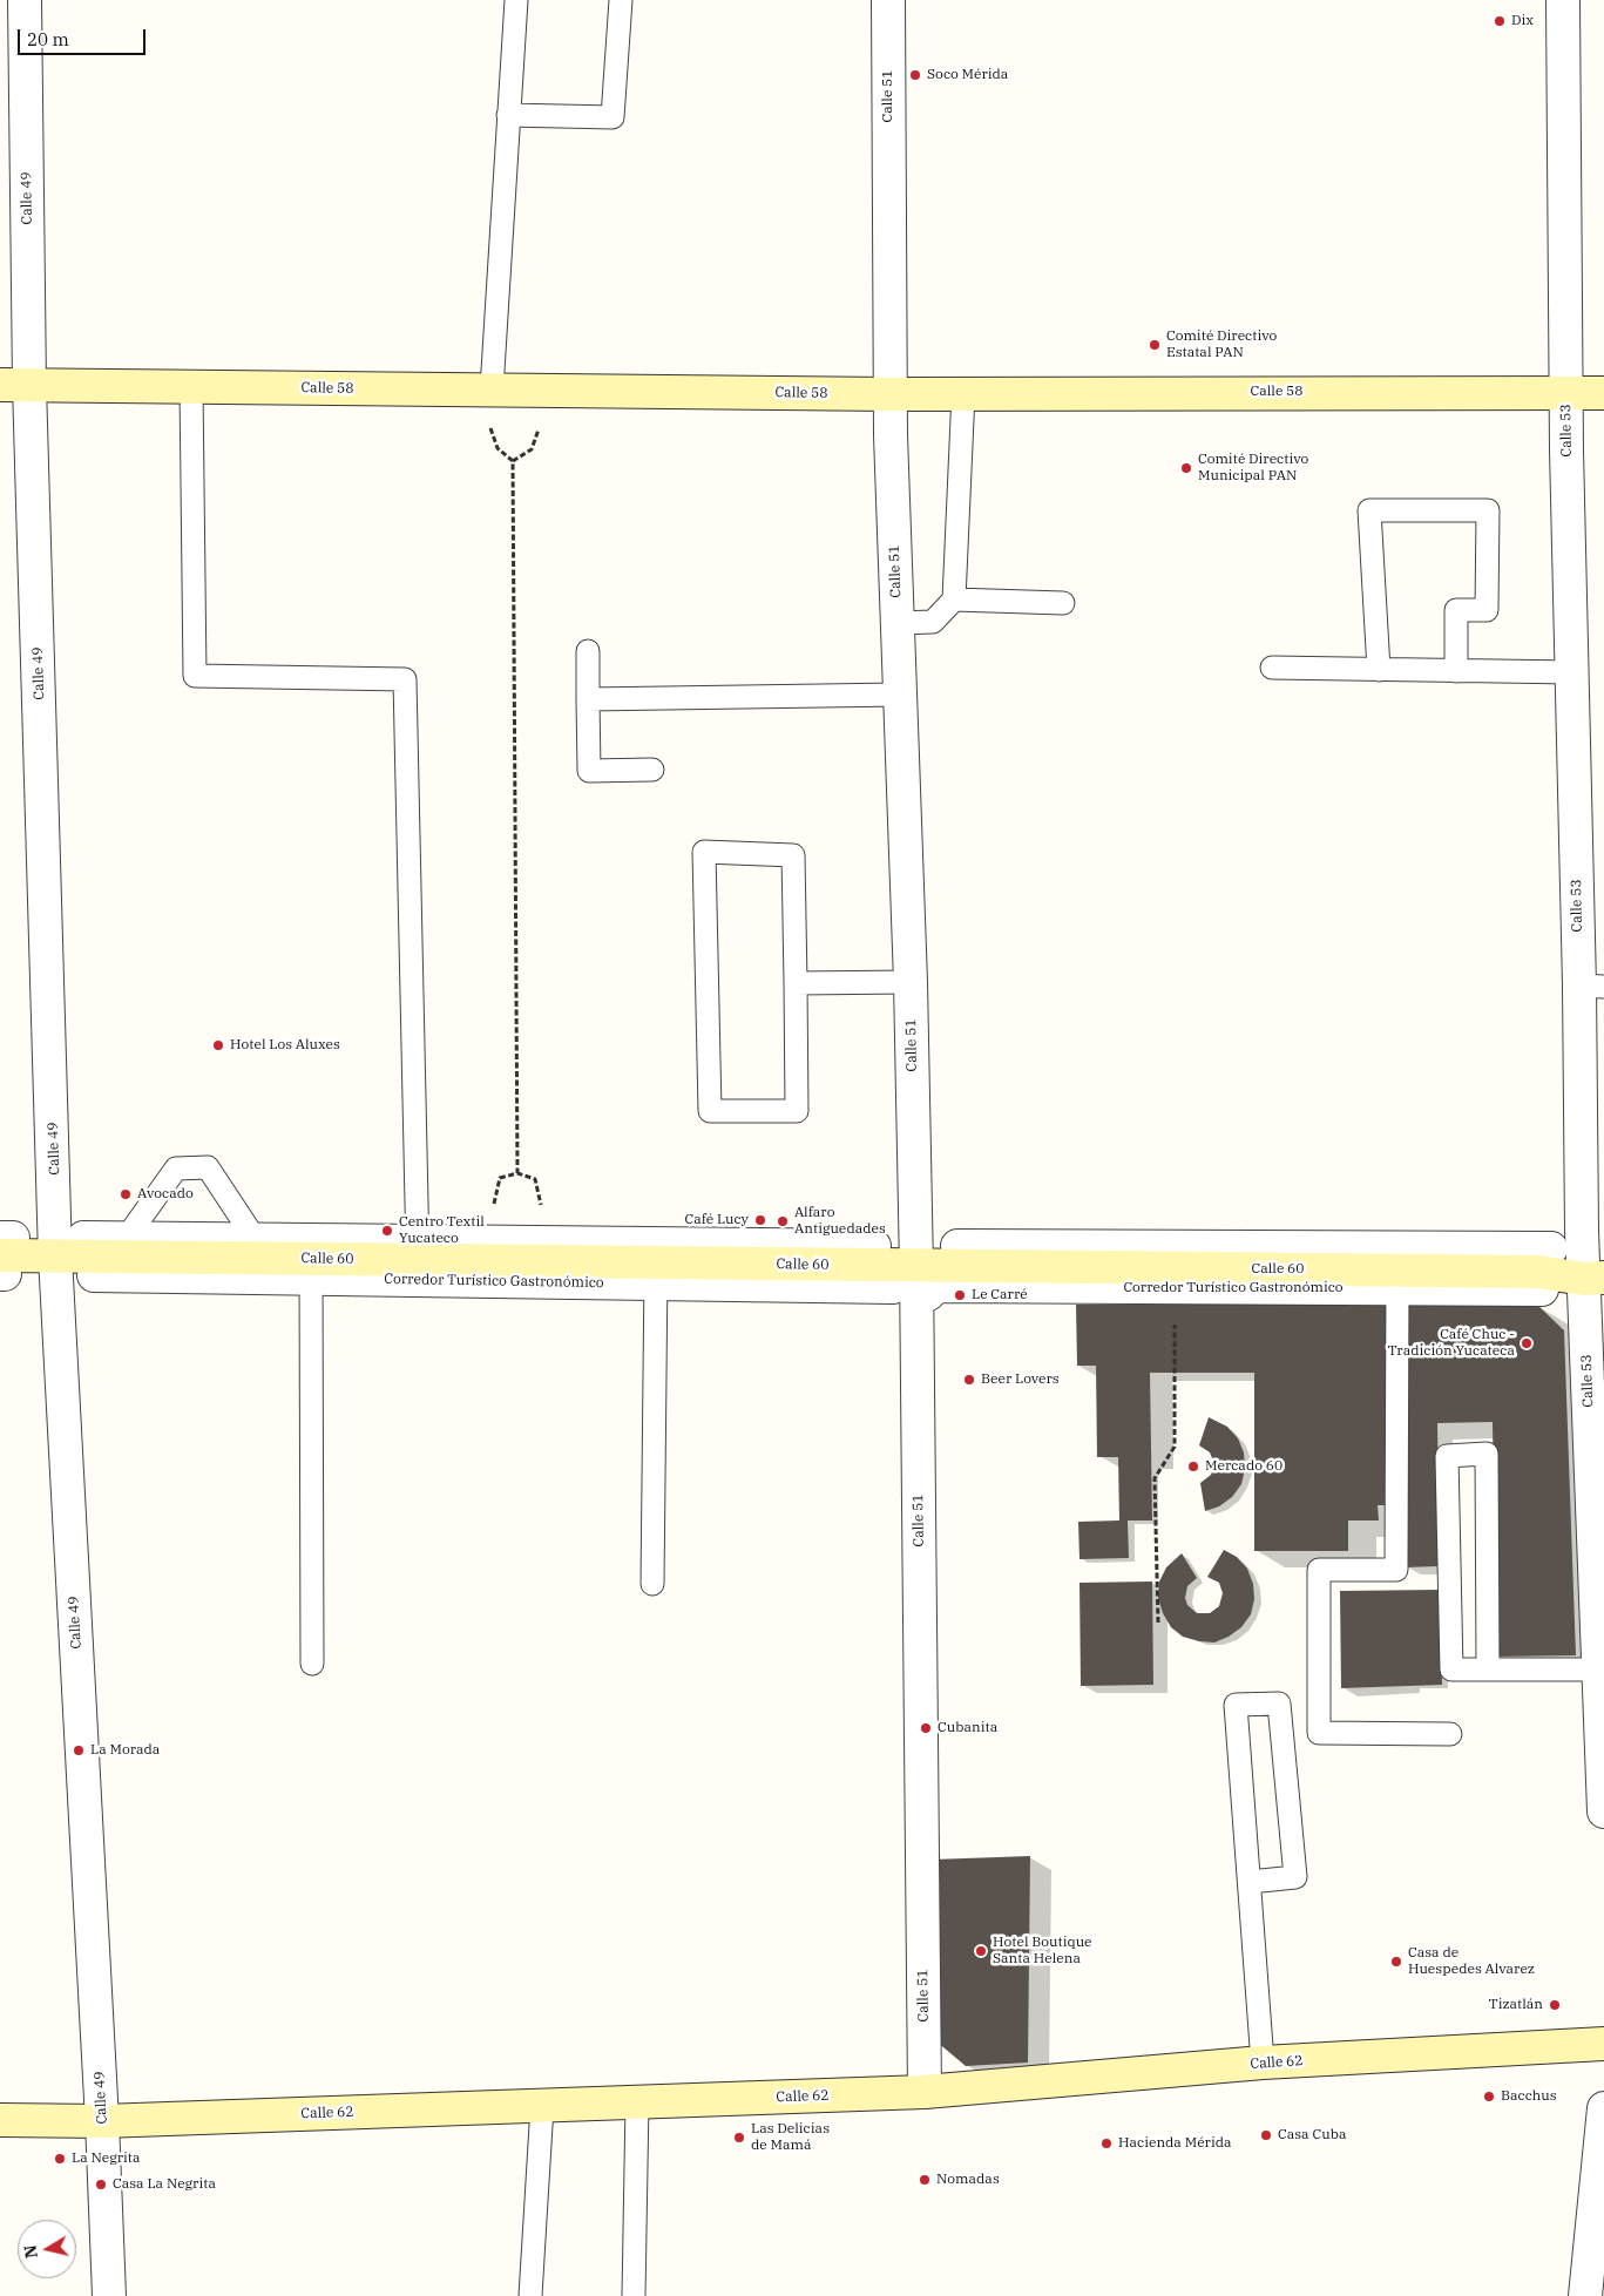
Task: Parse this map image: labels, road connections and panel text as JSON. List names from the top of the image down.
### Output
{
  "streets": {
    "main road": ["Calle 58", "Calle 60", "Calle 62"],
    "street": [
      "Calle 51",
      "Calle 49",
      "Calle 53",
      "Corredor Turístico Gastronómico"
    ]
  },
  "crossings": [
    ["Calle 51", "Calle 58"],
    ["Calle 51", "Calle 60"],
    ["Calle 51", "Corredor Turístico Gastronómico"],
    ["Calle 51", "Calle 62"],
    ["Calle 49", "Calle 58"],
    ["Calle 49", "Calle 60"],
    ["Calle 49", "Calle 62"],
    ["Calle 58", "Calle 53"],
    ["Calle 53", "Calle 60"],
    ["Calle 60", "Corredor Turístico Gastronómico"]
  ],
  "places": [
    "Dix",
    "Soco Mérida",
    "Comité Directivo Estatal PAN",
    "Comité Directivo Municipal PAN",
    "Hotel Los Aluxes",
    "Avocado",
    "Café Lucy",
    "Alfaro Antiguedades",
    "Centro Textil Yucateco",
    "Le Carré",
    "Café Chuc - Tradición Yucateca",
    "Beer Lovers",
    "Mercado 60",
    "Cubanita",
    "La Morada",
    "Hotel Boutique Santa Helena",
    "Casa de Huespedes Alvarez",
    "Tizatlán",
    "Bacchus",
    "Casa Cuba",
    "Las Delicias de Mamá",
    "Hacienda Mérida",
    "La Negrita",
    "Nomadas",
    "Casa La Negrita"
  ],
  "scale_bar": "20 m",
  "north": "left"
}
